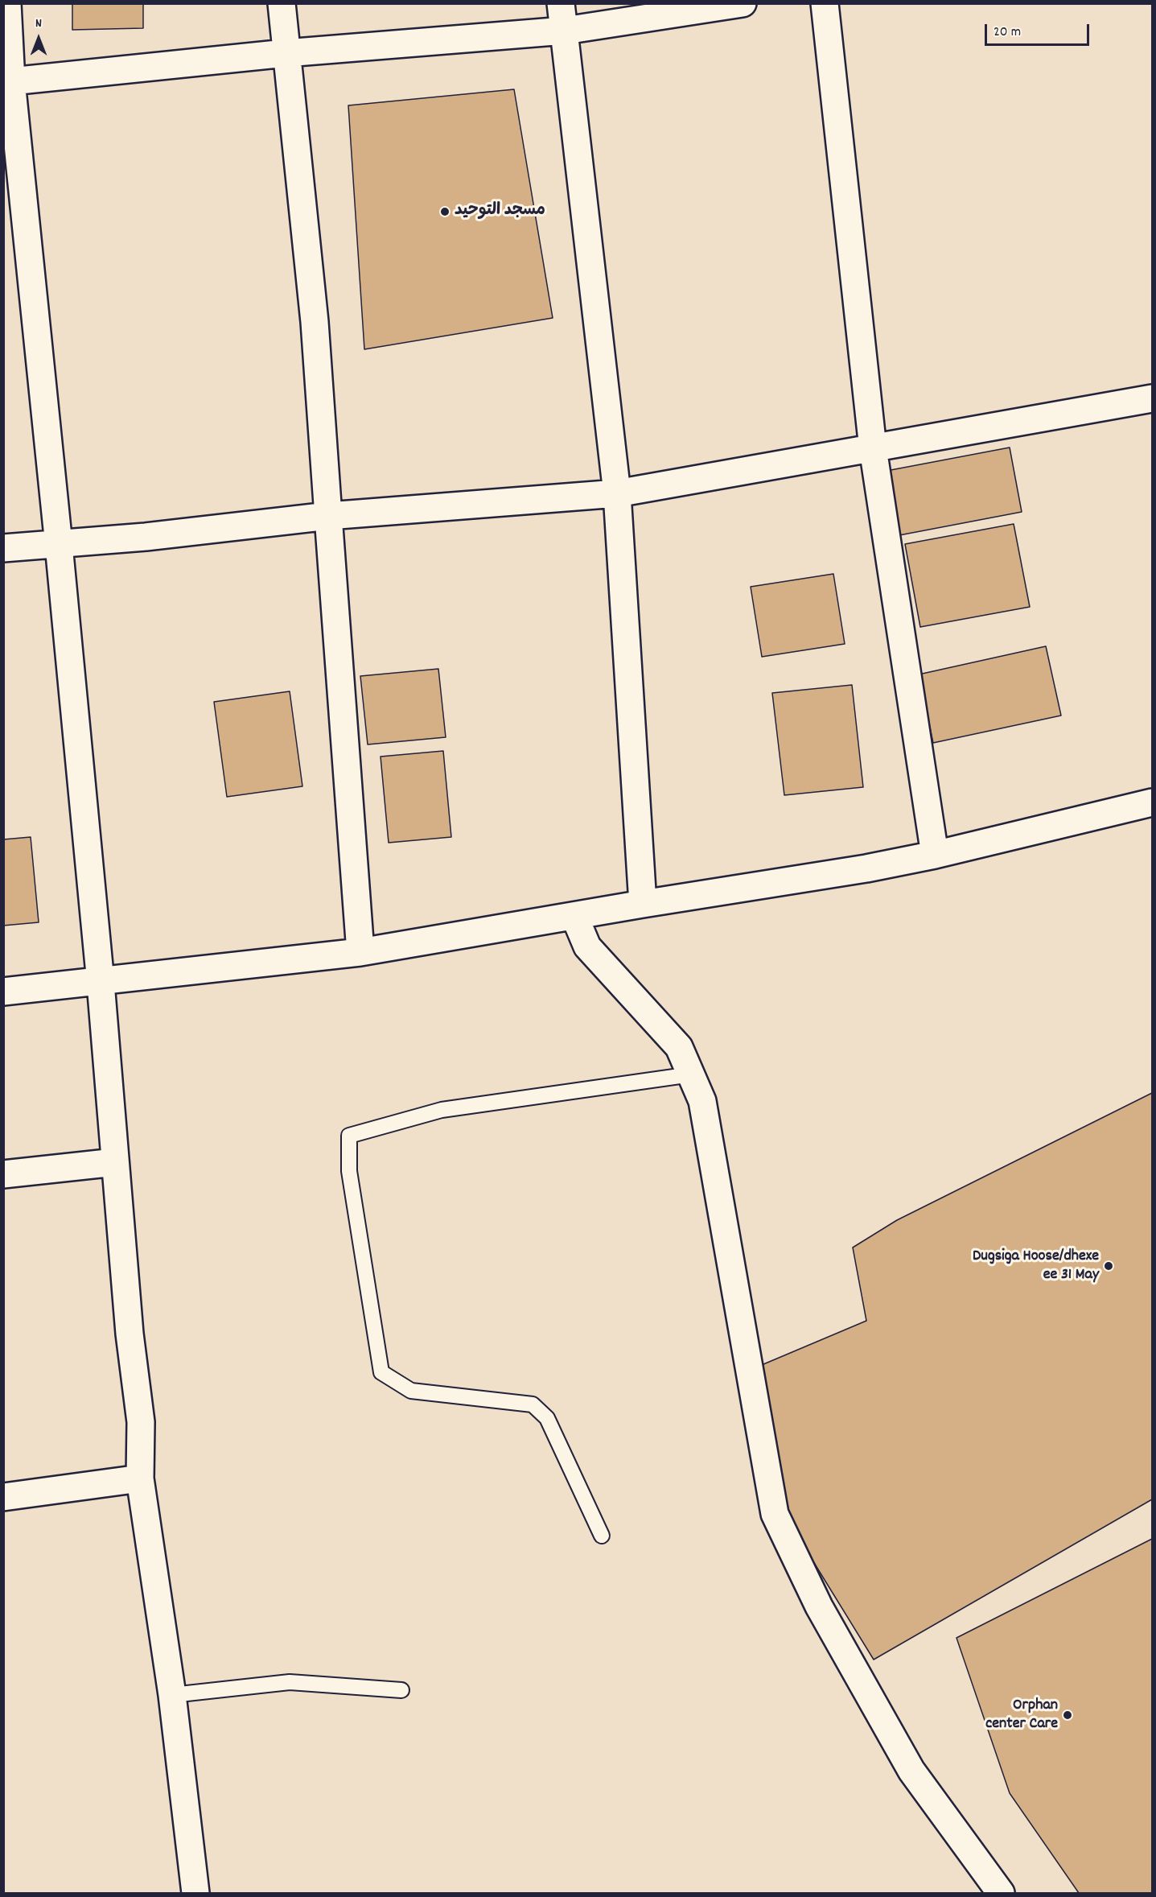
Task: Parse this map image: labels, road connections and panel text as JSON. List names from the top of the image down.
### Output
{
  "places": ["مسجد التوحيد", "Dugsiga Hoose/dhexe ee 31 May", "Orphan center Care"],
  "scale_bar": "20 m",
  "north": "top"
}
